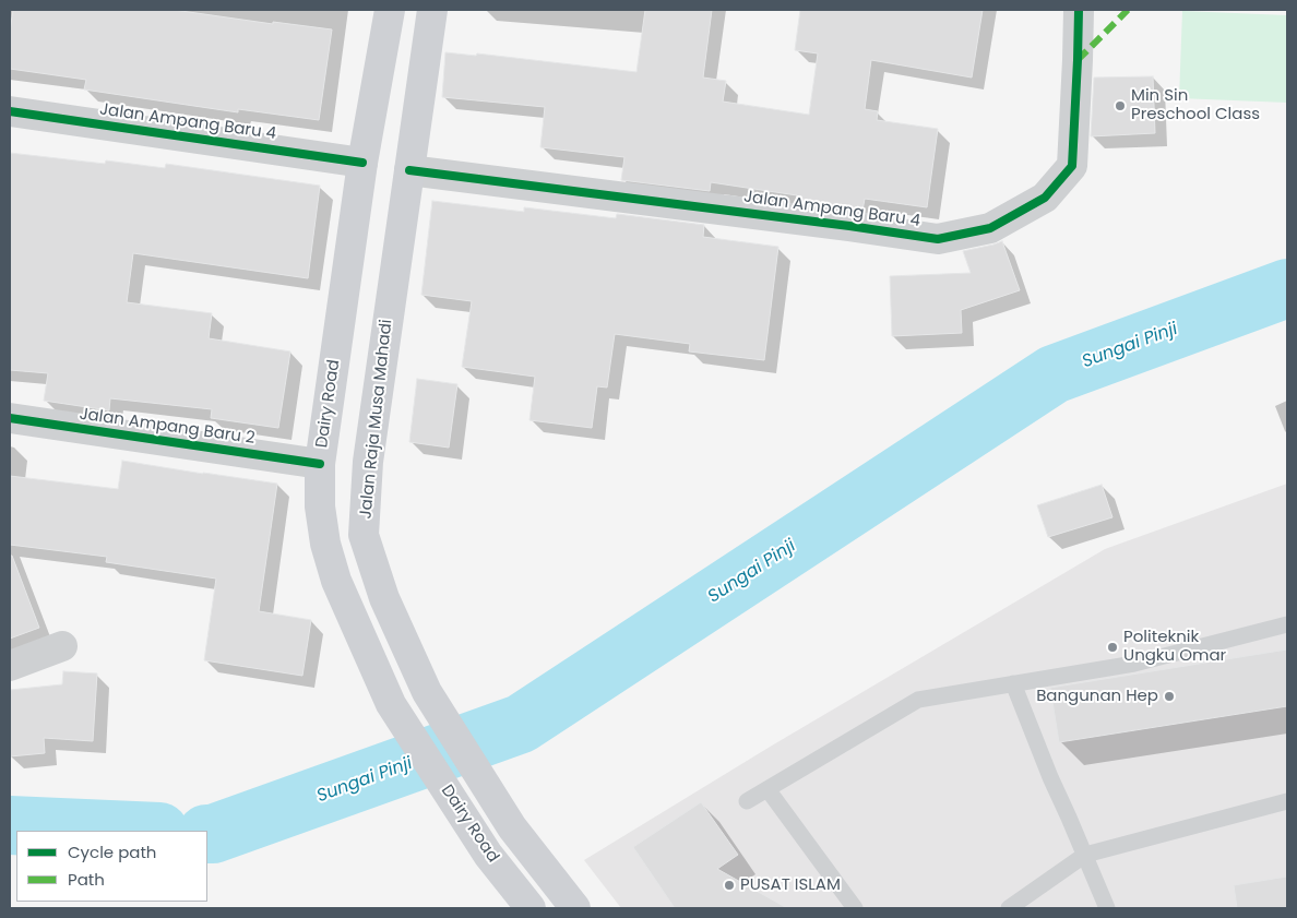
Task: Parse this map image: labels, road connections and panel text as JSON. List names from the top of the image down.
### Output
{
  "streets": {
    "main road": ["Dairy Road", "Jalan Raja Musa Mahadi"],
    "street": ["Jalan Ampang Baru 4", "Jalan Ampang Baru 2"]
  },
  "crossings": [
    ["Jalan Ampang Baru 4", "Dairy Road"],
    ["Jalan Ampang Baru 4", "Jalan Raja Musa Mahadi"],
    ["Dairy Road", "Jalan Raja Musa Mahadi"],
    ["Dairy Road", "Jalan Ampang Baru 2"]
  ],
  "water": ["Sungai Pinji"],
  "places": [
    "Min Sin Preschool Class",
    "Politeknik Ungku Omar",
    "Bangunan Hep",
    "PUSAT ISLAM"
  ],
  "legend": ["Cycle path", "Path"]
}
